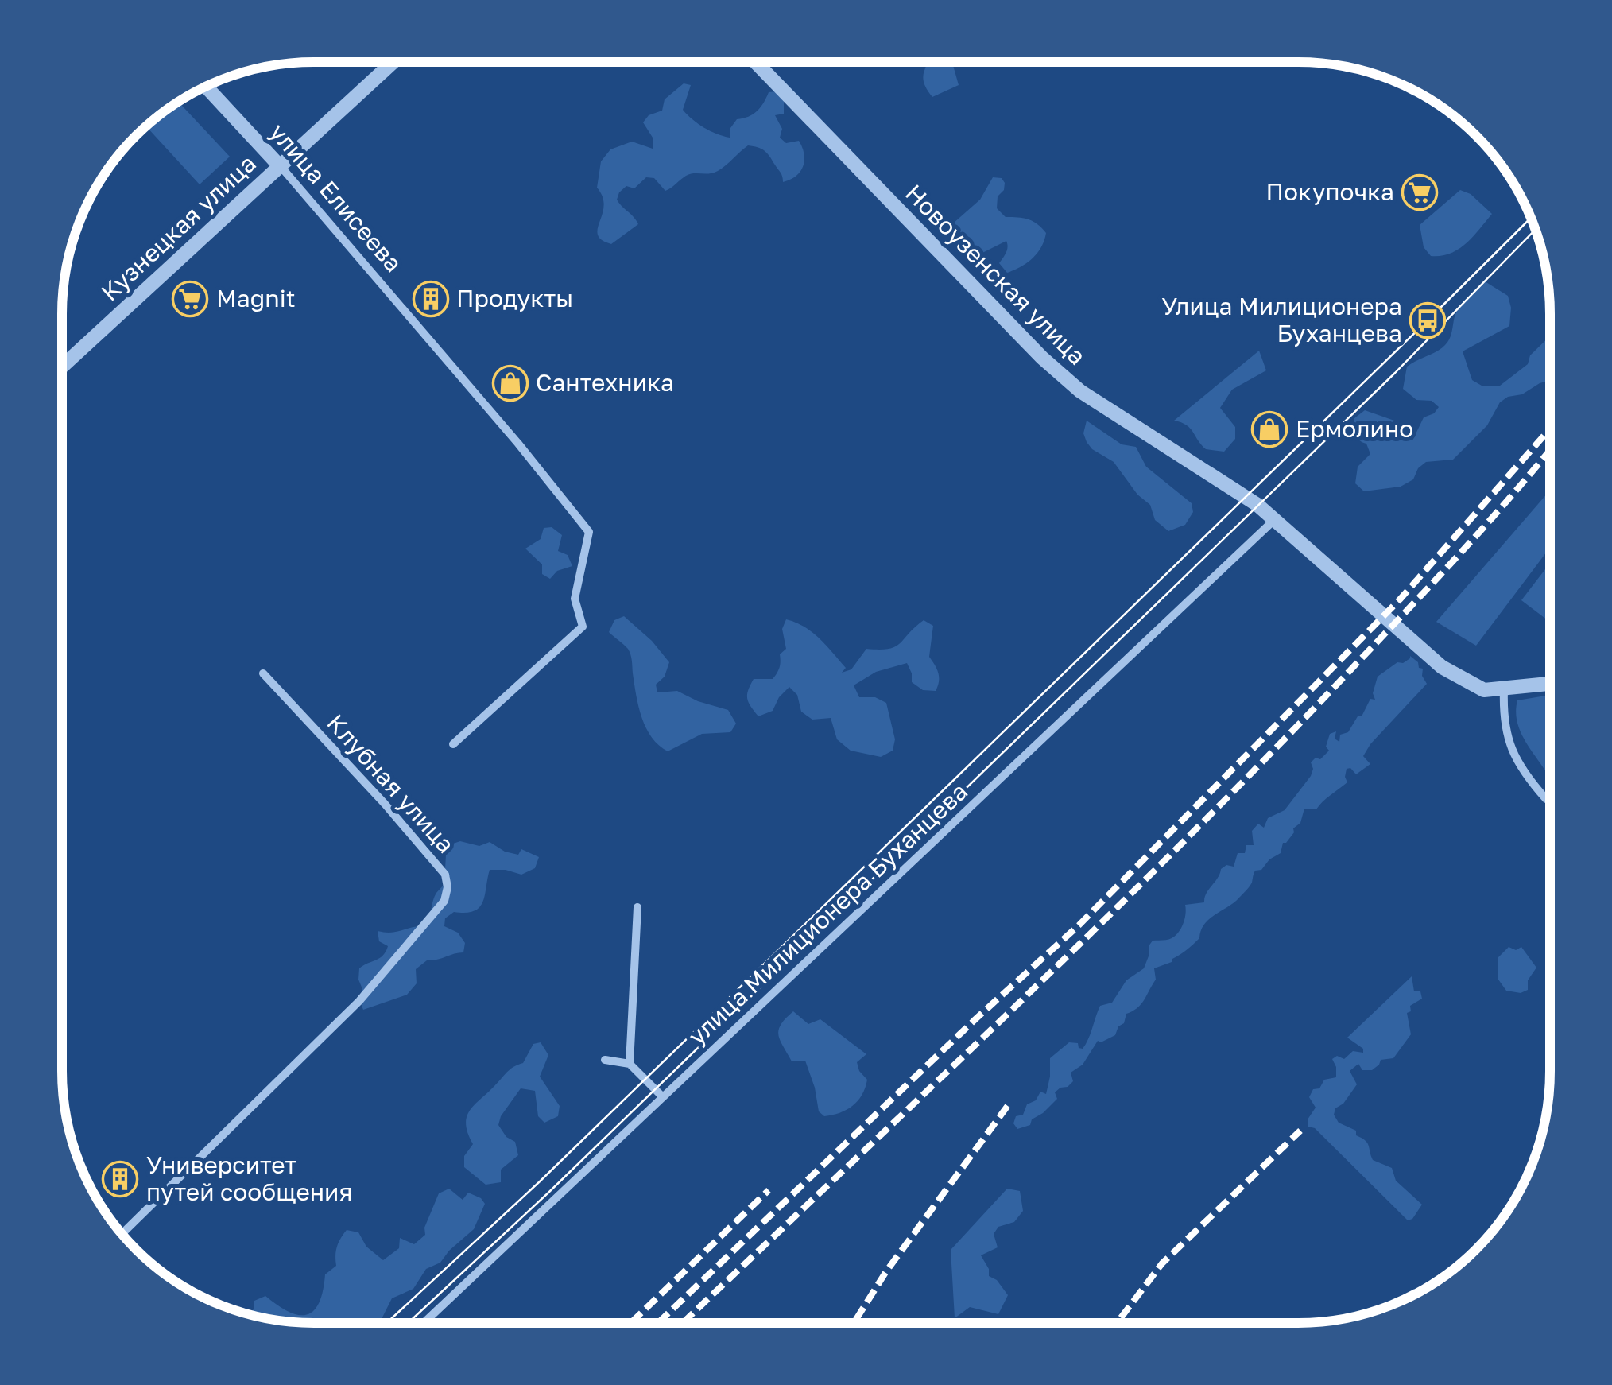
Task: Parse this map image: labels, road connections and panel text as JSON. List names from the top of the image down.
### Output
{
  "streets": {
    "street": [
      "улица Елисеева",
      "Кузнецкая улица",
      "Новоузенская улица",
      "Клубная улица",
      "улица Милиционера Буханцева"
    ]
  },
  "crossings": [
    ["улица Елисеева", "Кузнецкая улица"],
    ["Новоузенская улица", "улица Милиционера Буханцева"]
  ],
  "places": {
    "supermarket": ["Покупочка", "Magnit"],
    "building": ["Продукты", "Университет путей сообщения"],
    "bus stop": ["Улица Милиционера Буханцева"],
    "shop": ["Сантехника", "Ермолино"]
  }
}
